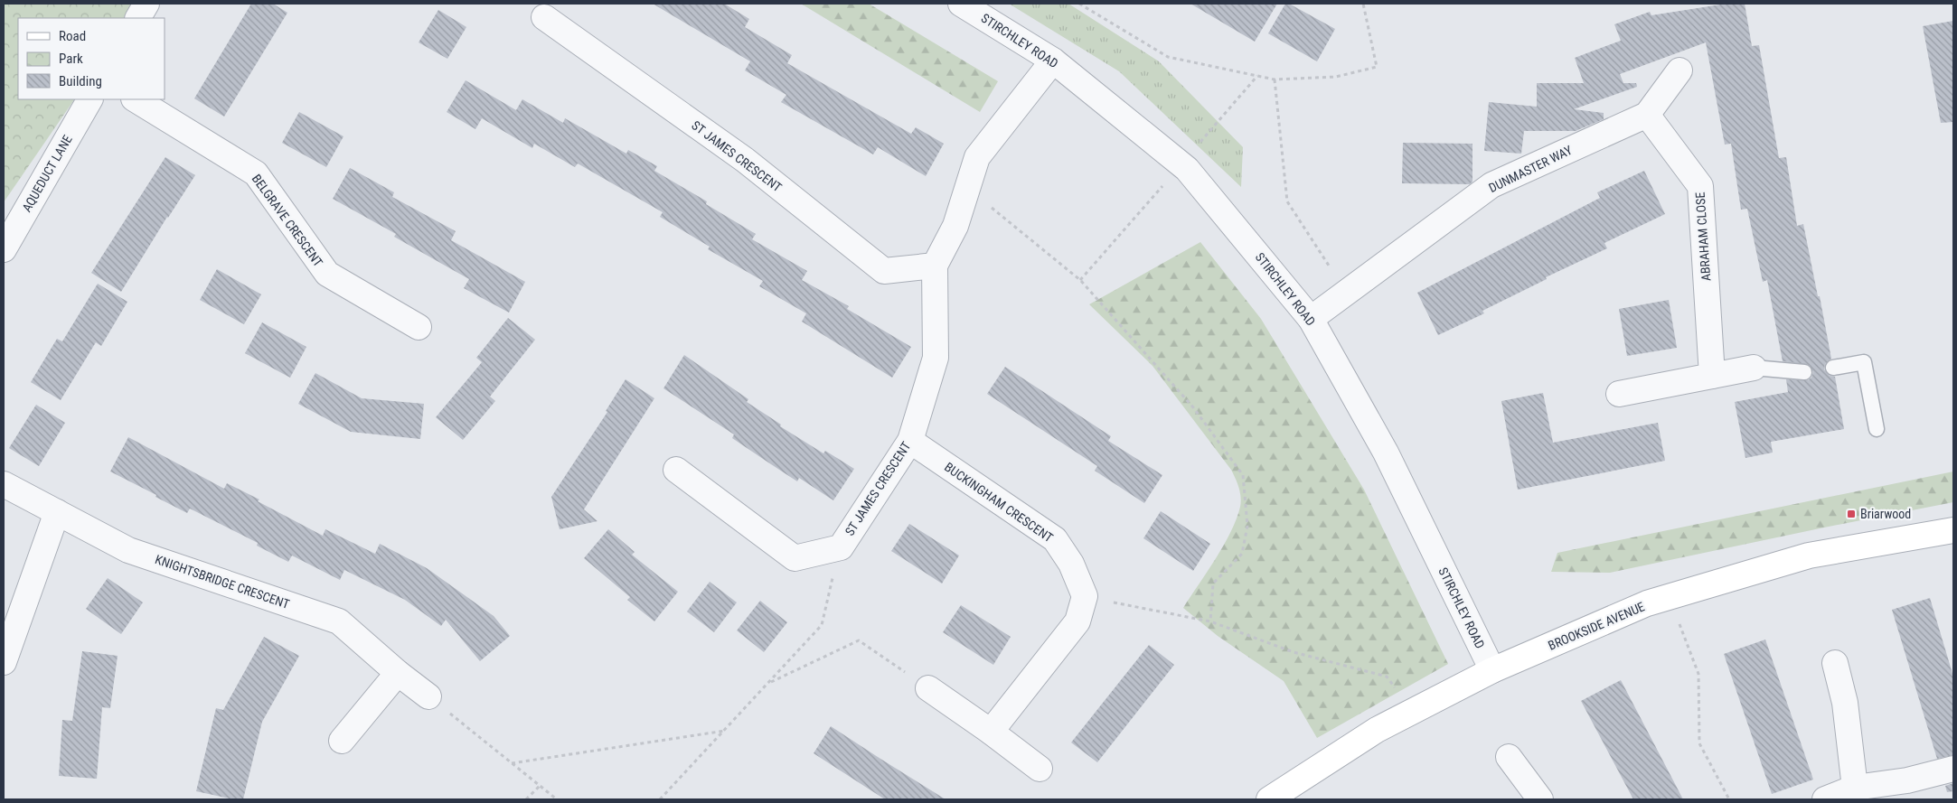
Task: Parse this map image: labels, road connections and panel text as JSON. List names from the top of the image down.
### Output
{
  "streets": {
    "street": [
      "STIRCHLEY ROAD",
      "ST JAMES CRESCENT",
      "DUNMASTER WAY",
      "AQUEDUCT LANE",
      "BELGRAVE CRESCENT",
      "ABRAHAM CLOSE",
      "BUCKINGHAM CRESCENT",
      "KNIGHTSBRIDGE CRESCENT",
      "BROOKSIDE AVENUE"
    ]
  },
  "crossings": [
    ["STIRCHLEY ROAD", "ST JAMES CRESCENT"],
    ["STIRCHLEY ROAD", "DUNMASTER WAY"],
    ["STIRCHLEY ROAD", "BROOKSIDE AVENUE"],
    ["ST JAMES CRESCENT", "BUCKINGHAM CRESCENT"],
    ["DUNMASTER WAY", "ABRAHAM CLOSE"]
  ],
  "places": {
    "transit": ["Briarwood"]
  },
  "legend": ["Road", "Park", "Building"]
}
